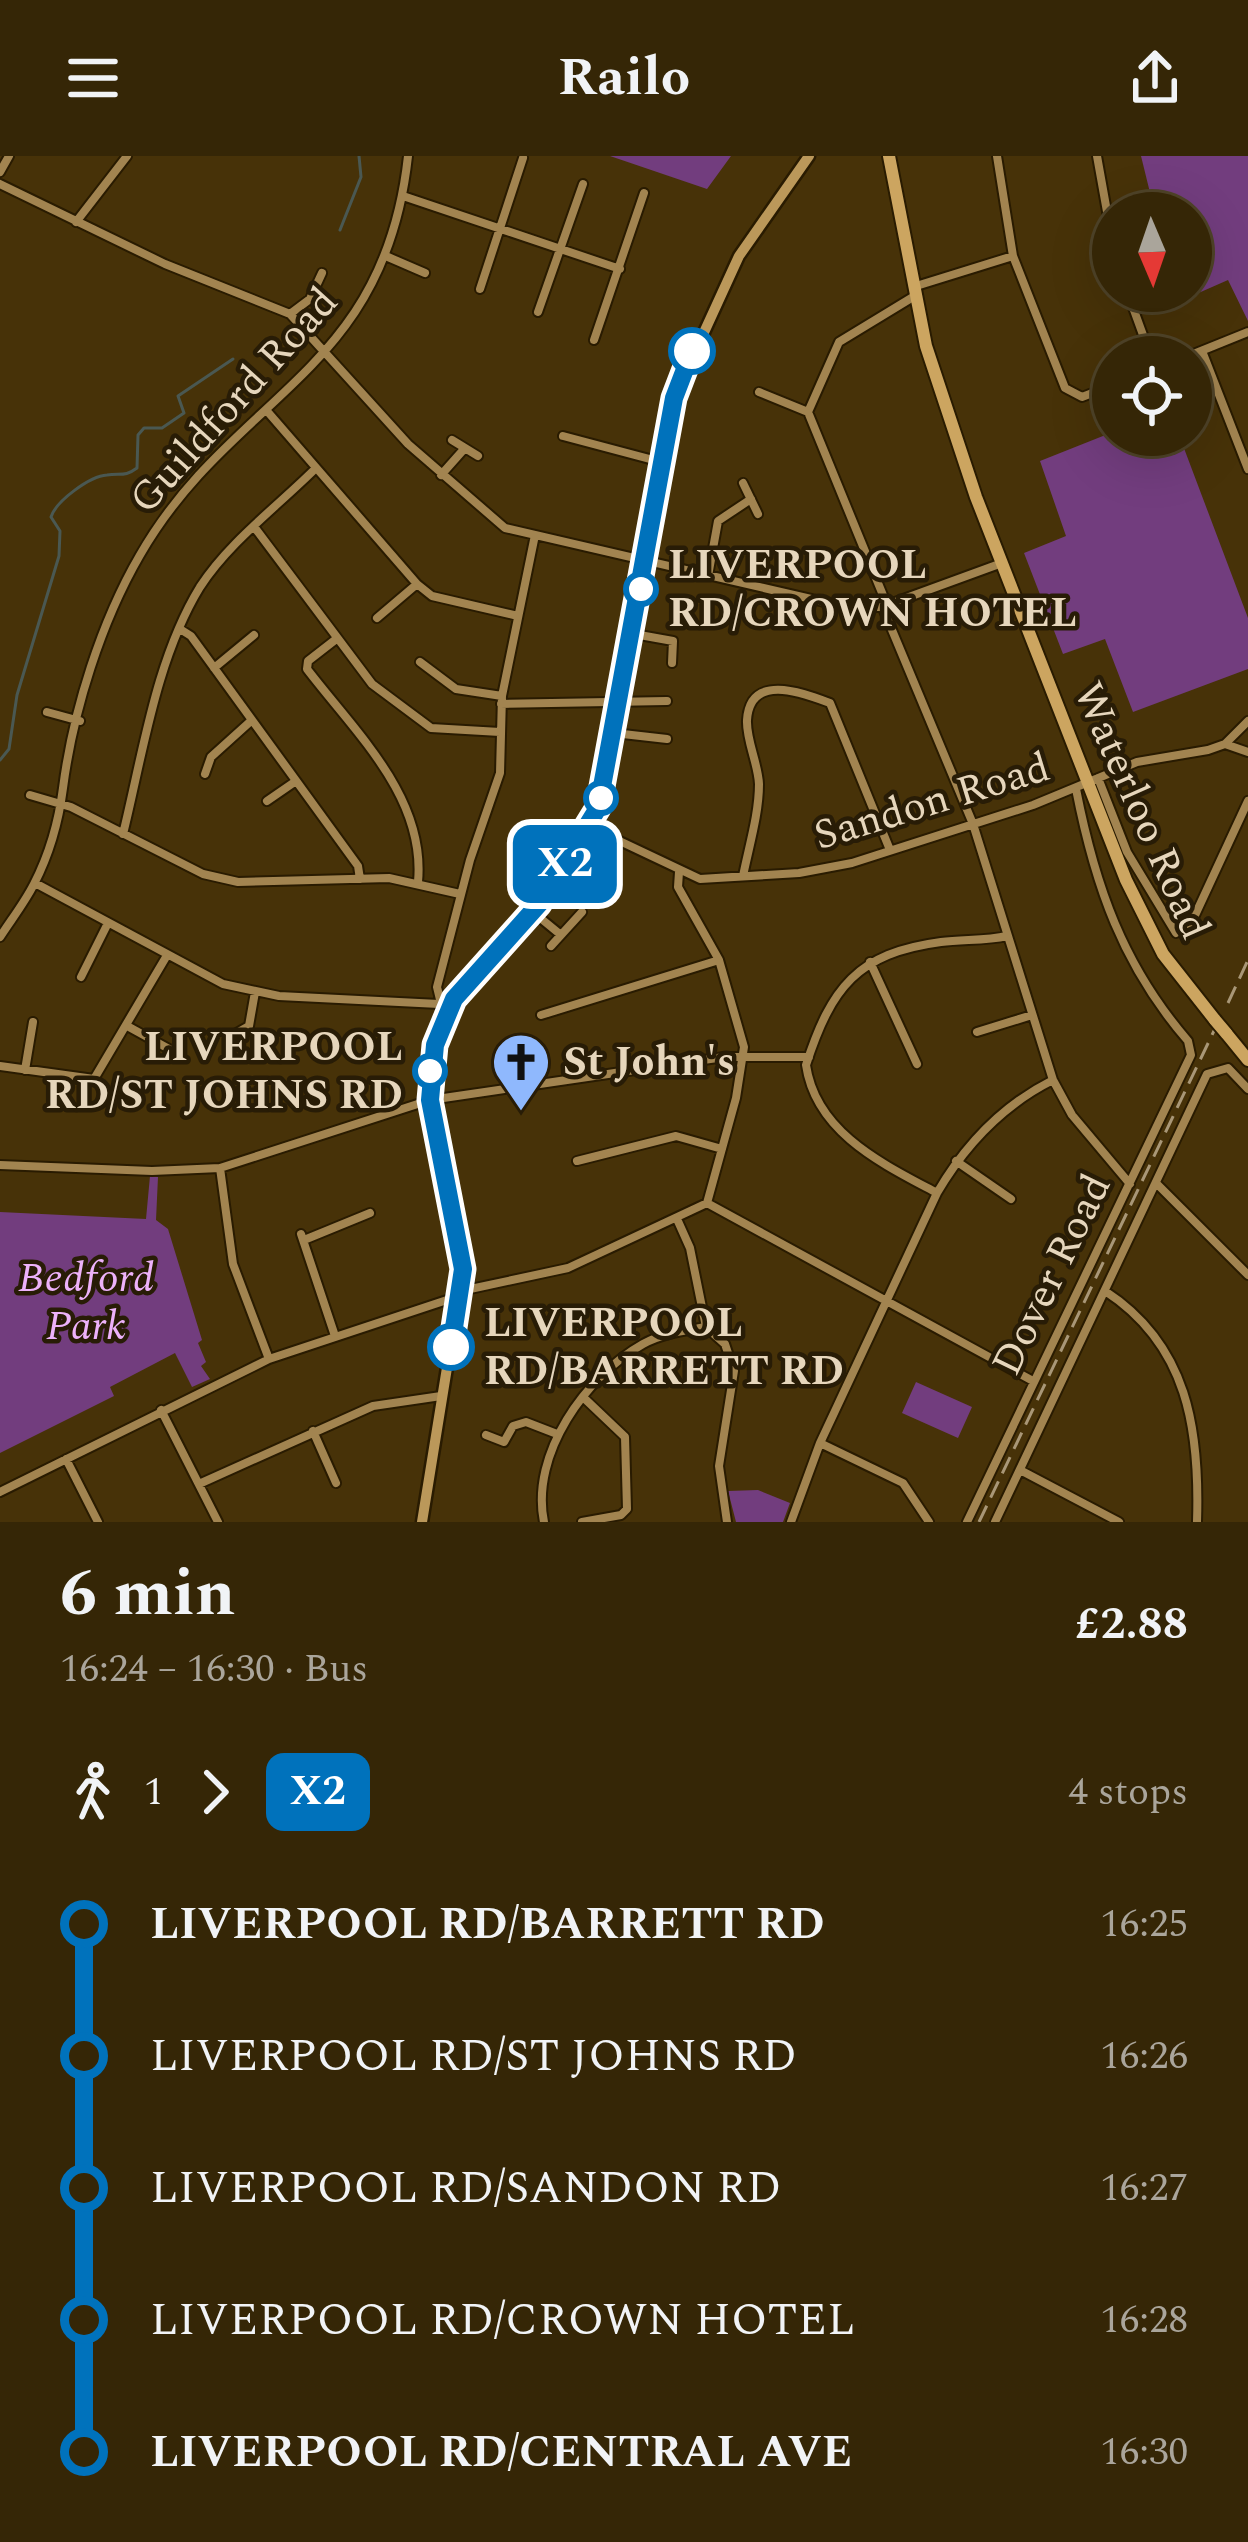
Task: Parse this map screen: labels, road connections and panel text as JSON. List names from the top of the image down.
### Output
{
  "streets": {
    "highway": ["Waterloo Road"],
    "street": ["Guildford Road", "Sandon Road", "Dover Road"]
  },
  "crossings": [
    ["Sandon Road", "Waterloo Road"],
    ["Sandon Road", "Dover Road"],
    ["Waterloo Road", "Dover Road"]
  ],
  "parks": ["Bedford Park"],
  "places": {
    "other": ["LIVERPOOL RD/CROWN HOTEL", "LIVERPOOL RD/ST JOHNS RD", "LIVERPOOL RD/BARRETT RD"],
    "church": ["St John's"]
  },
  "lines": ["bus line X2"],
  "north": "bottom",
  "page": {
    "header": "Railo",
    "on_map": "X2",
    "heading": ["6 min", "16:24 – 16:30 · Bus", "£2.88"],
    "legs": ["1", "X2", "4 stops"],
    "list": [
      {
        "name": "LIVERPOOL RD/BARRETT RD",
        "value": "16:25"
      },
      {
        "name": "LIVERPOOL RD/ST JOHNS RD",
        "value": "16:26"
      },
      {
        "name": "LIVERPOOL RD/SANDON RD",
        "value": "16:27"
      },
      {
        "name": "LIVERPOOL RD/CROWN HOTEL",
        "value": "16:28"
      },
      {
        "name": "LIVERPOOL RD/CENTRAL AVE",
        "value": "16:30"
      }
    ]
  }
}
